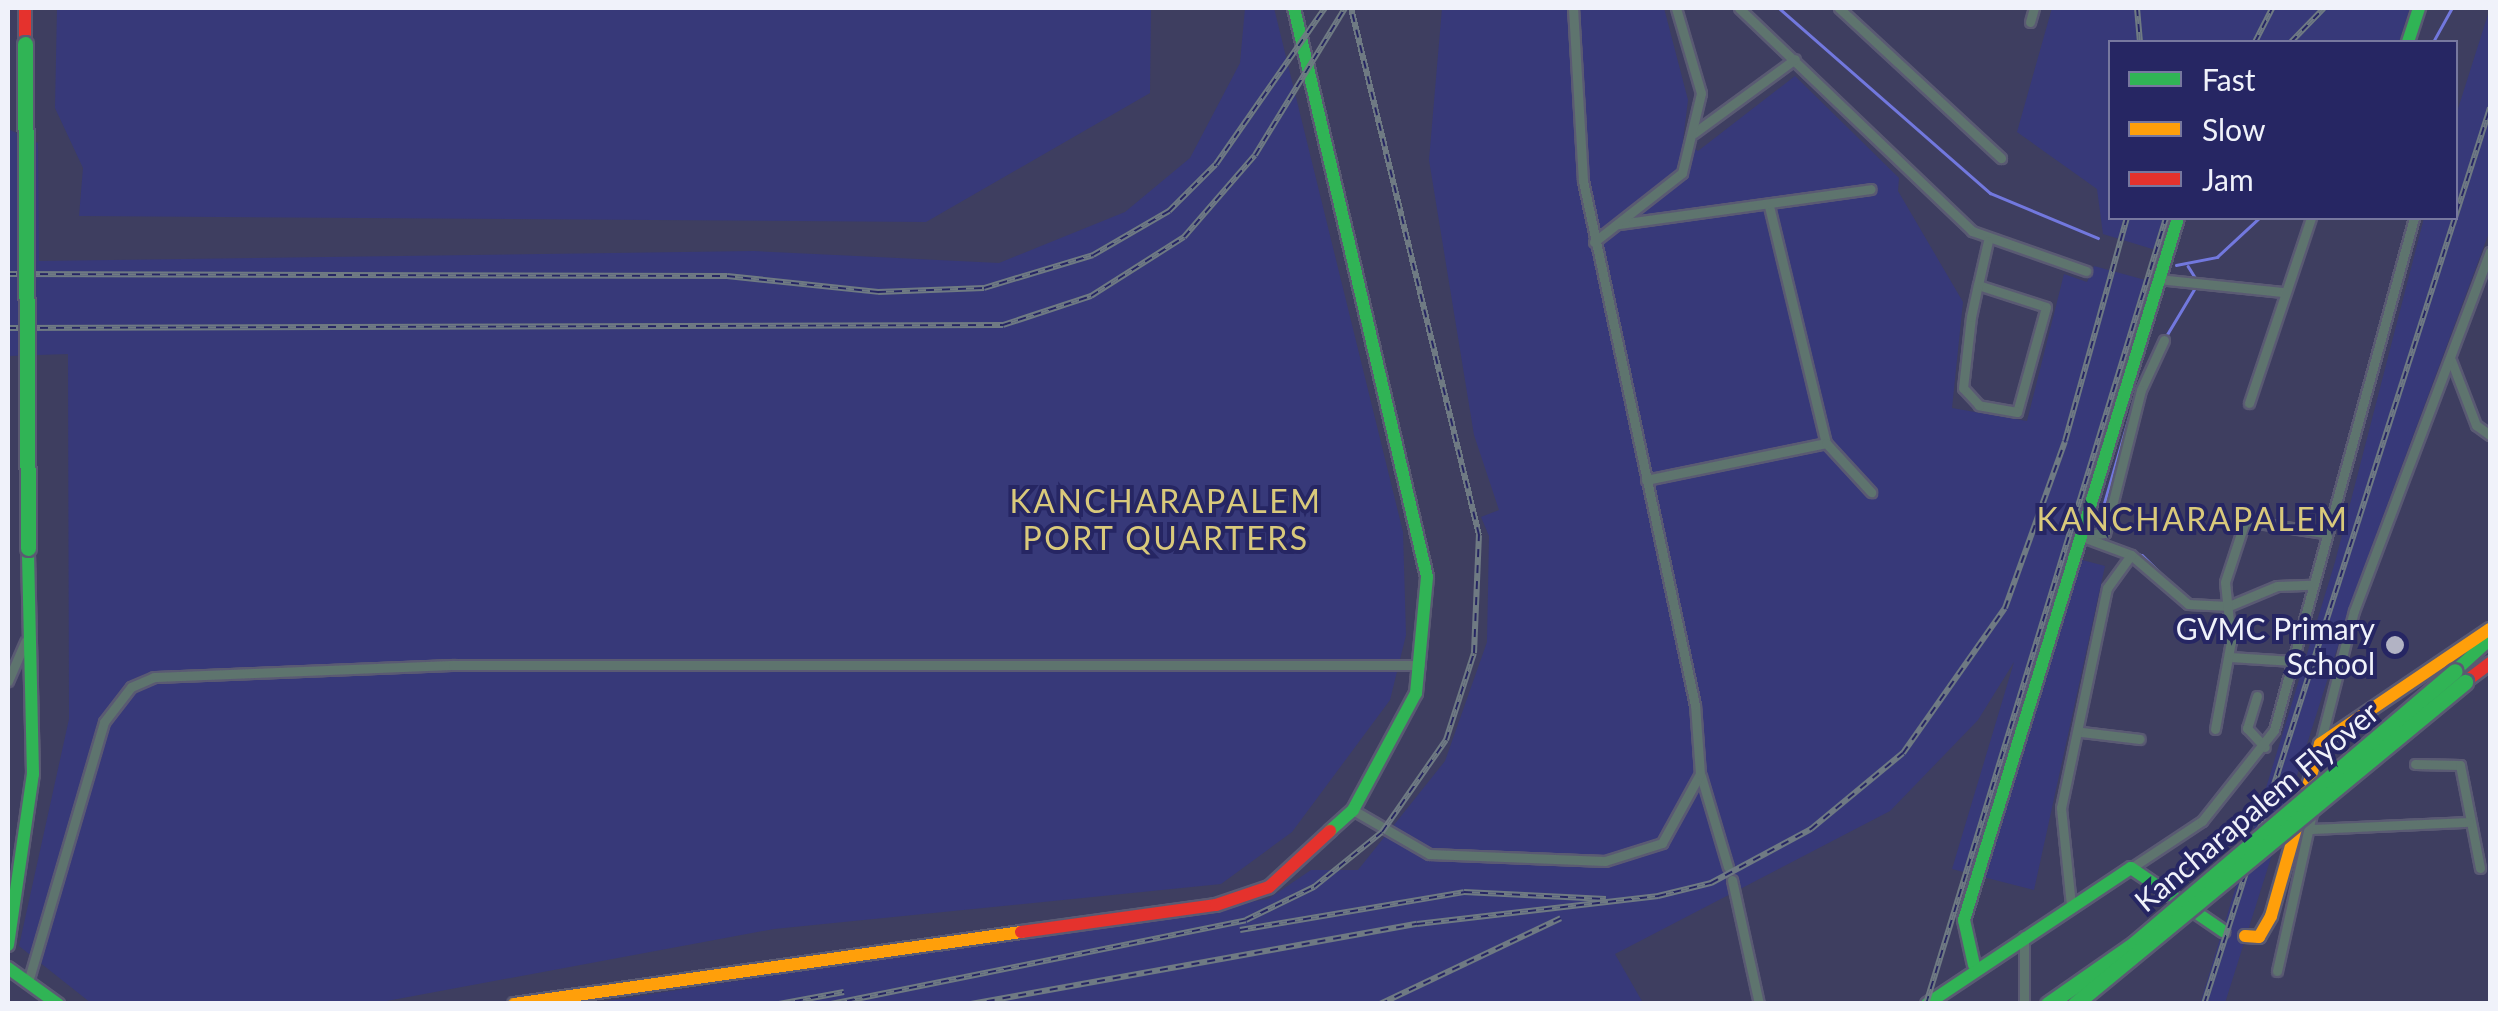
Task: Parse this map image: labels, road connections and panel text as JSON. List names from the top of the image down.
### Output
{
  "streets": {
    "street": ["Kancharapalem Flyover"]
  },
  "districts": ["KANCHARAPALEM PORT QUARTERS", "KANCHARAPALEM"],
  "places": ["GVMC Primary School"],
  "legend": ["Fast", "Slow", "Jam"]
}
